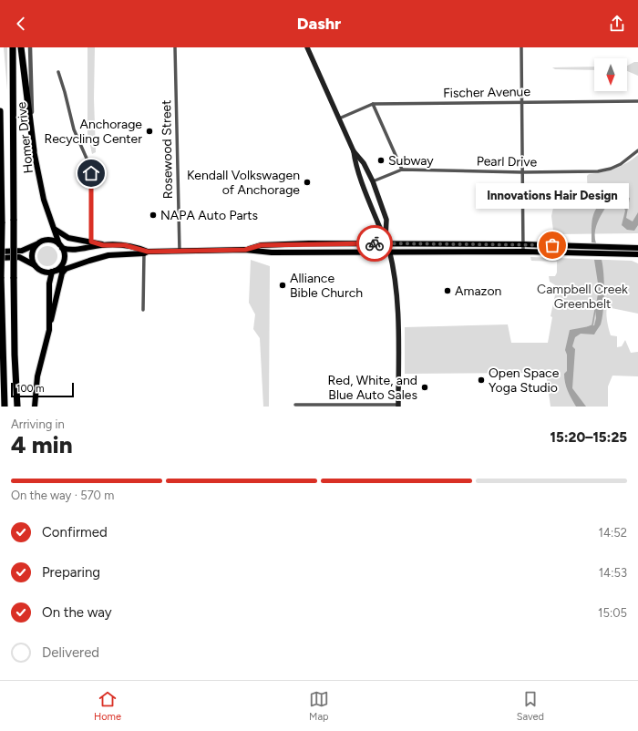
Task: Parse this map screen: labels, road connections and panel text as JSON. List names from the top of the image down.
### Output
{
  "streets": {
    "main road": ["Homer Drive"],
    "street": ["Fischer Avenue", "Rosewood Street", "Pearl Drive"]
  },
  "parks": ["Campbell Creek Greenbelt"],
  "places": [
    "Anchorage Recycling Center",
    "Subway",
    "Kendall Volkswagen of Anchorage",
    "NAPA Auto Parts",
    "Innovations Hair Design",
    "Alliance Bible Church",
    "Amazon",
    "Open Space Yoga Studio",
    "Red, White, and Blue Auto Sales"
  ],
  "scale_bar": "100 m",
  "north": "bottom",
  "page": {
    "header": "Dashr",
    "bubble": "Innovations Hair Design",
    "scale": "100 m",
    "heading": ["4 min", "Arriving in", "15:20–15:25"],
    "bar": "On the way · 570 m",
    "list": [
      ["Confirmed", "14:52"],
      ["Preparing", "14:53"],
      ["On the way", "15:05"],
      "Delivered"
    ],
    "tabs": ["Home", "Map", "Saved"]
  }
}
